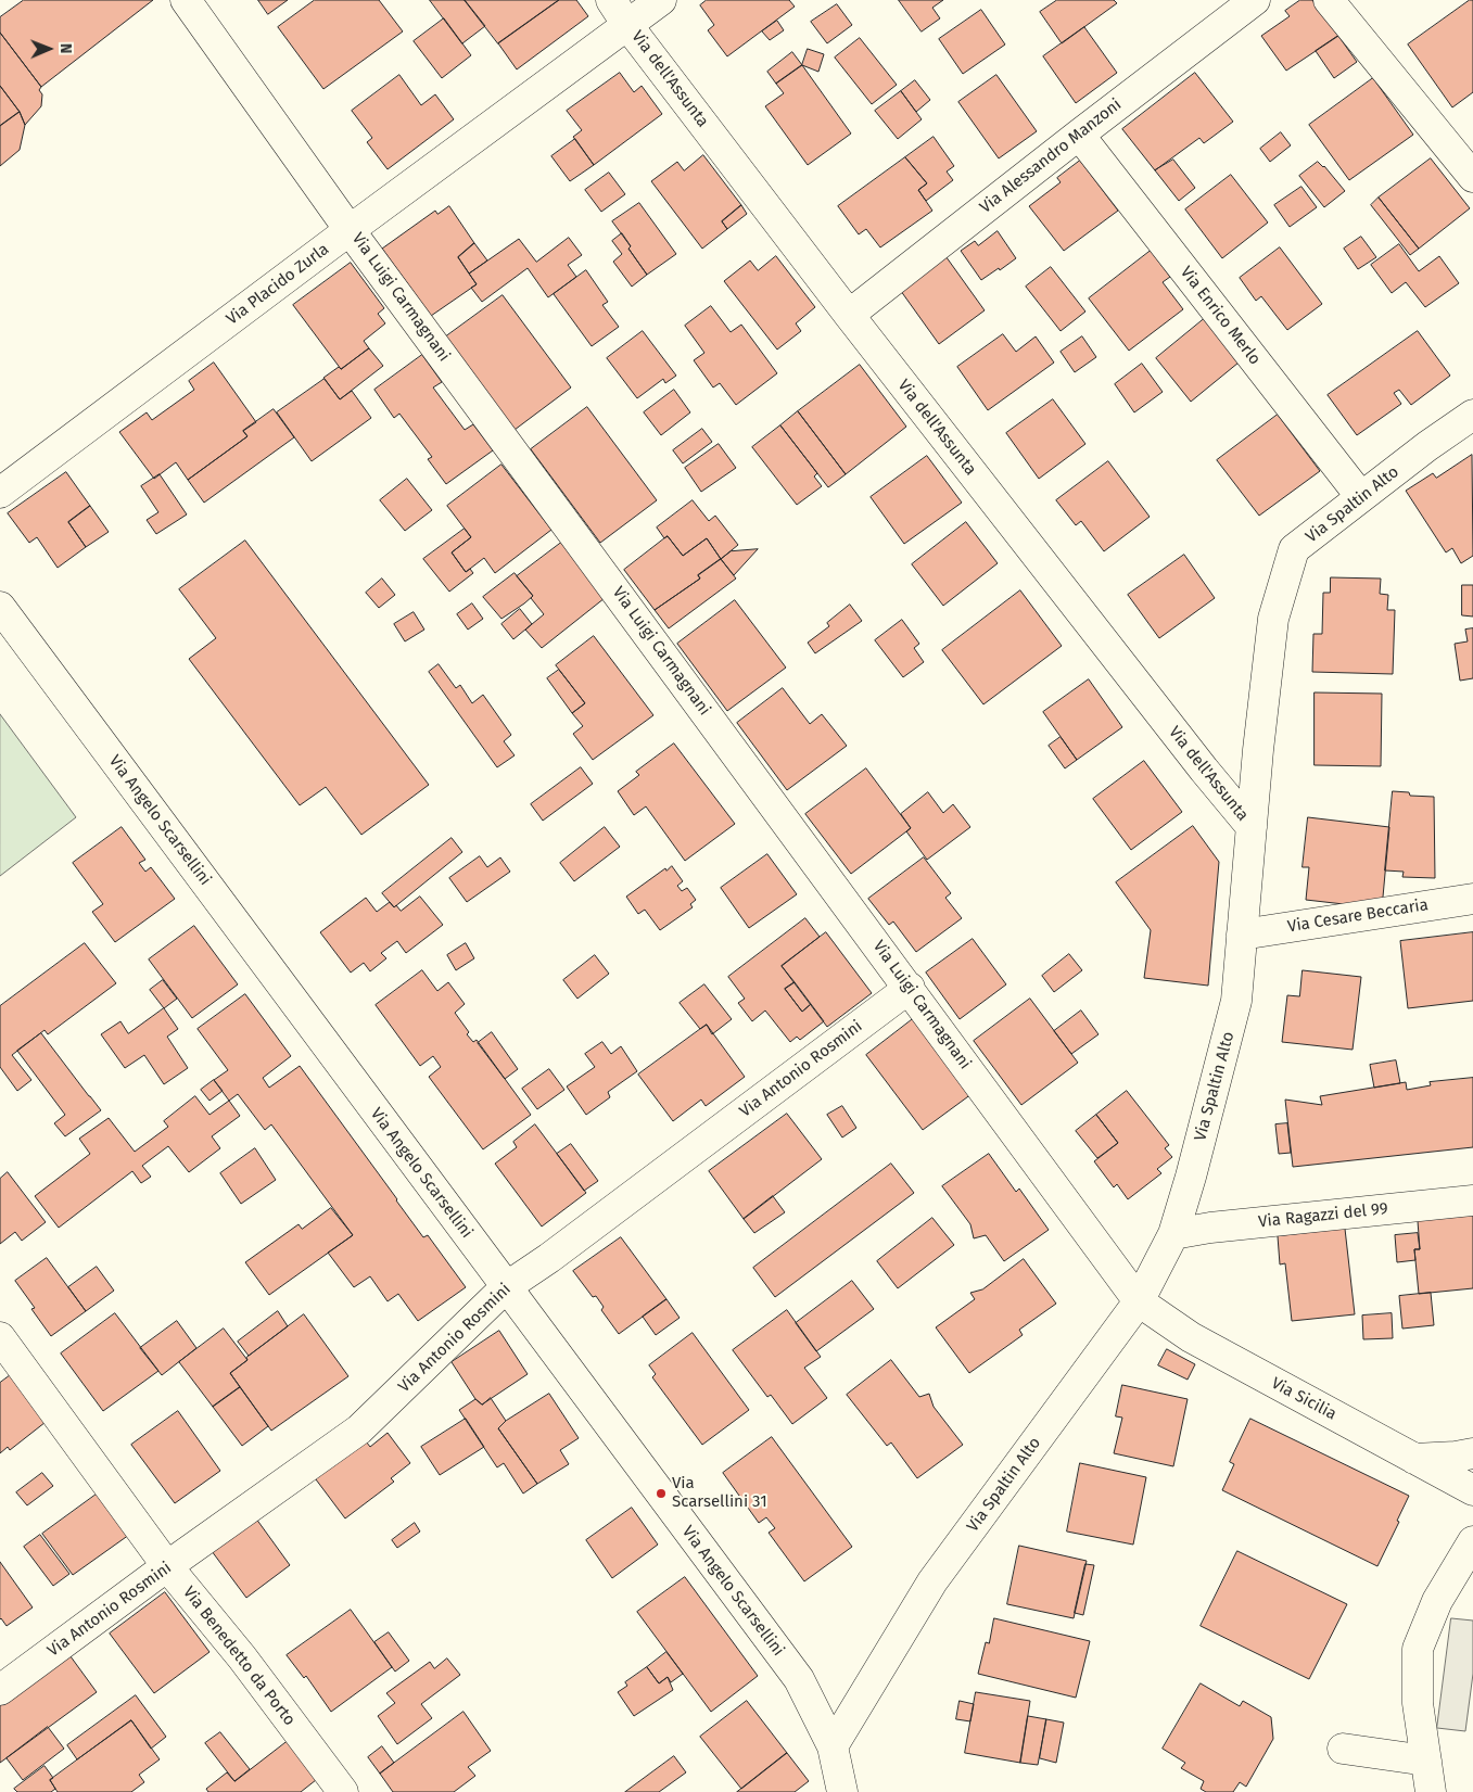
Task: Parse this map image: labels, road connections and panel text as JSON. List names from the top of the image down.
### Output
{
  "streets": {
    "street": [
      "Via dell'Assunta",
      "Via Alessandro Manzoni",
      "Via Placido Zurla",
      "Via Luigi Carmagnani",
      "Via Enrico Merlo",
      "Via Spaltin Alto",
      "Via Angelo Scarsellini",
      "Via Cesare Beccaria",
      "Via Antonio Rosmini",
      "Via Ragazzi del 99",
      "Via Sicilia",
      "Via Benedetto da Porto"
    ]
  },
  "crossings": [
    ["Via dell'Assunta", "Via Alessandro Manzoni"],
    ["Via dell'Assunta", "Via Placido Zurla"],
    ["Via dell'Assunta", "Via Spaltin Alto"],
    ["Via Alessandro Manzoni", "Via Enrico Merlo"],
    ["Via Placido Zurla", "Via Luigi Carmagnani"],
    ["Via Luigi Carmagnani", "Via Spaltin Alto"],
    ["Via Luigi Carmagnani", "Via Antonio Rosmini"],
    ["Via Luigi Carmagnani", "Via Sicilia"],
    ["Via Enrico Merlo", "Via Spaltin Alto"],
    ["Via Spaltin Alto", "Via Angelo Scarsellini"],
    ["Via Spaltin Alto", "Via Cesare Beccaria"],
    ["Via Spaltin Alto", "Via Ragazzi del 99"],
    ["Via Spaltin Alto", "Via Sicilia"],
    ["Via Angelo Scarsellini", "Via Antonio Rosmini"],
    ["Via Antonio Rosmini", "Via Benedetto da Porto"]
  ],
  "places": ["Via Scarsellini 31"],
  "north": "right"
}
